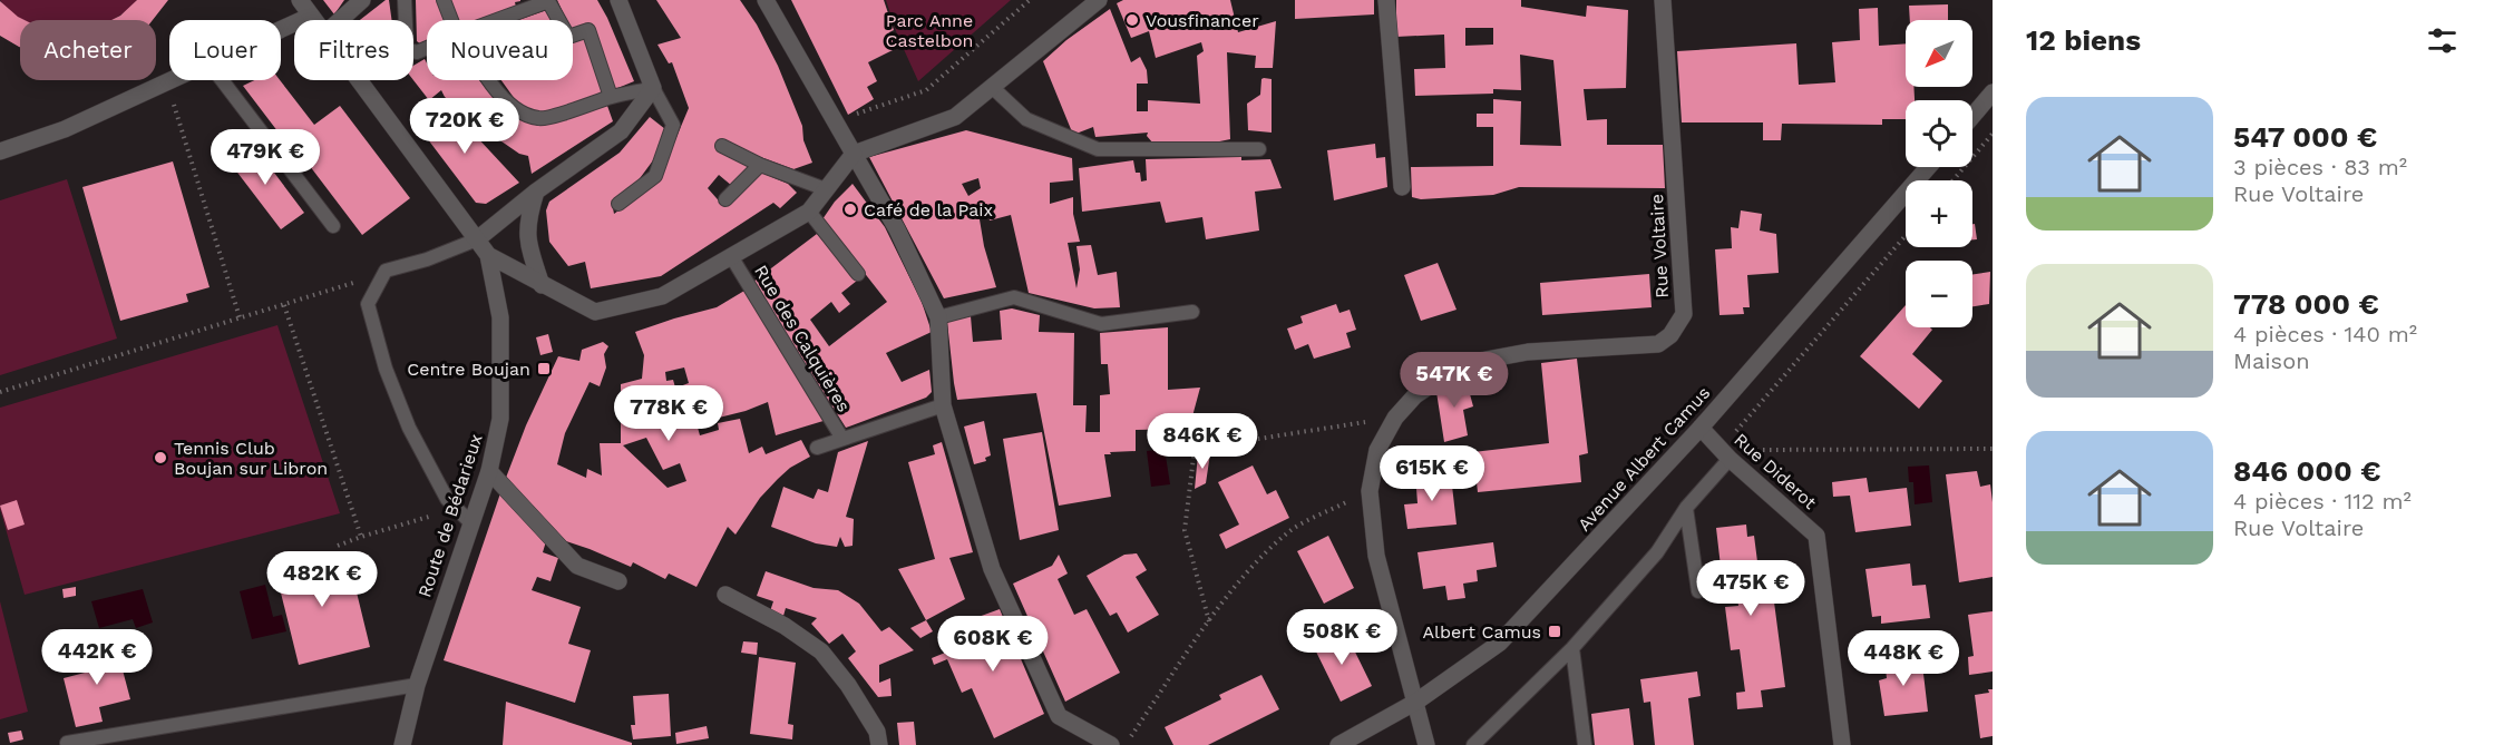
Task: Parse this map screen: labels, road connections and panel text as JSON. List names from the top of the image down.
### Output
{
  "streets": {
    "street": [
      "Rue Voltaire",
      "Avenue Albert Camus",
      "Rue Diderot",
      "Route de Bédarieux"
    ],
    "lane": ["Rue des Calquières"]
  },
  "crossings": [
    ["Rue Voltaire", "Avenue Albert Camus"],
    ["Avenue Albert Camus", "Rue Diderot"]
  ],
  "parks": ["Parc Anne Castelbon"],
  "places": {
    "other": ["Vousfinancer", "Café de la Paix", "Tennis Club Boujan sur Libron"],
    "transit": ["Centre Boujan", "Albert Camus"]
  },
  "north": "bottom left",
  "page": {
    "heading": "12 biens",
    "map_buttons": ["+", "−"],
    "chip": [
      "Acheter",
      "Louer",
      "Filtres",
      "Nouveau"
    ],
    "list": [
      {
        "name": "547 000 €",
        "note": "3 pièces · 83 m² · Rue Voltaire"
      },
      {
        "name": "778 000 €",
        "note": "4 pièces · 140 m² · Maison"
      },
      {
        "name": "846 000 €",
        "note": "4 pièces · 112 m² · Rue Voltaire"
      }
    ],
    "price": [
      "720K €",
      "479K €",
      "547K €",
      "778K €",
      "846K €",
      "615K €",
      "482K €",
      "475K €",
      "508K €",
      "608K €",
      "442K €",
      "448K €"
    ]
  }
}
